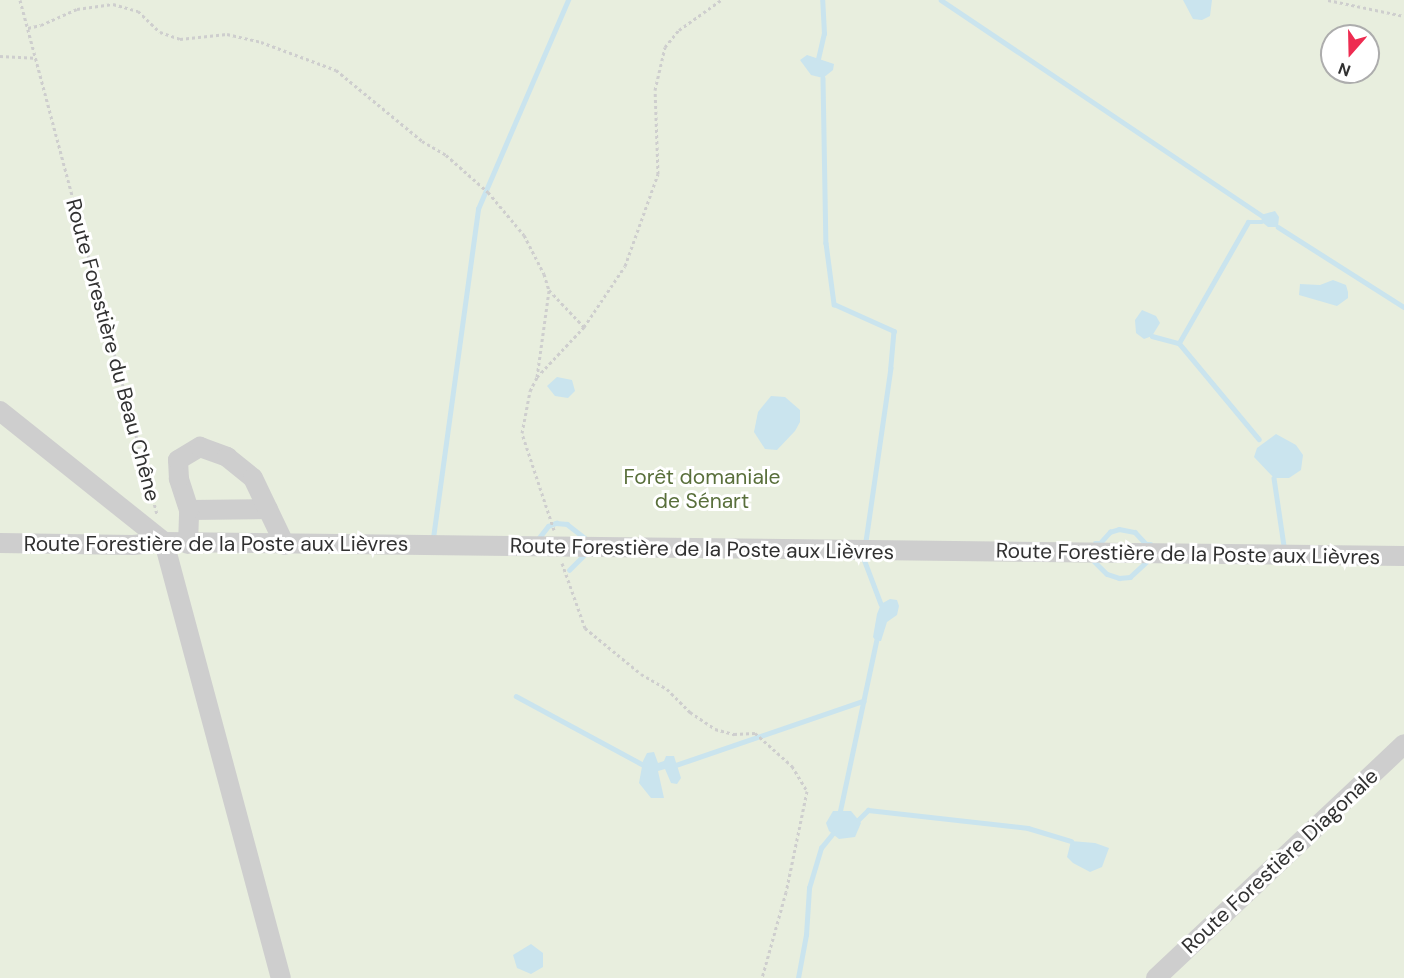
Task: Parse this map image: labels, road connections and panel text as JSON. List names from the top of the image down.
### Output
{
  "streets": {
    "street": ["Route Forestière de la Poste aux Lièvres", "Route Forestière Diagonale"],
    "path": ["Route Forestière du Beau Chêne"]
  },
  "crossings": [
    ["Route Forestière du Beau Chêne", "Route Forestière de la Poste aux Lièvres"]
  ],
  "parks": ["Forêt domaniale de Sénart"],
  "north": "bottom"
}
